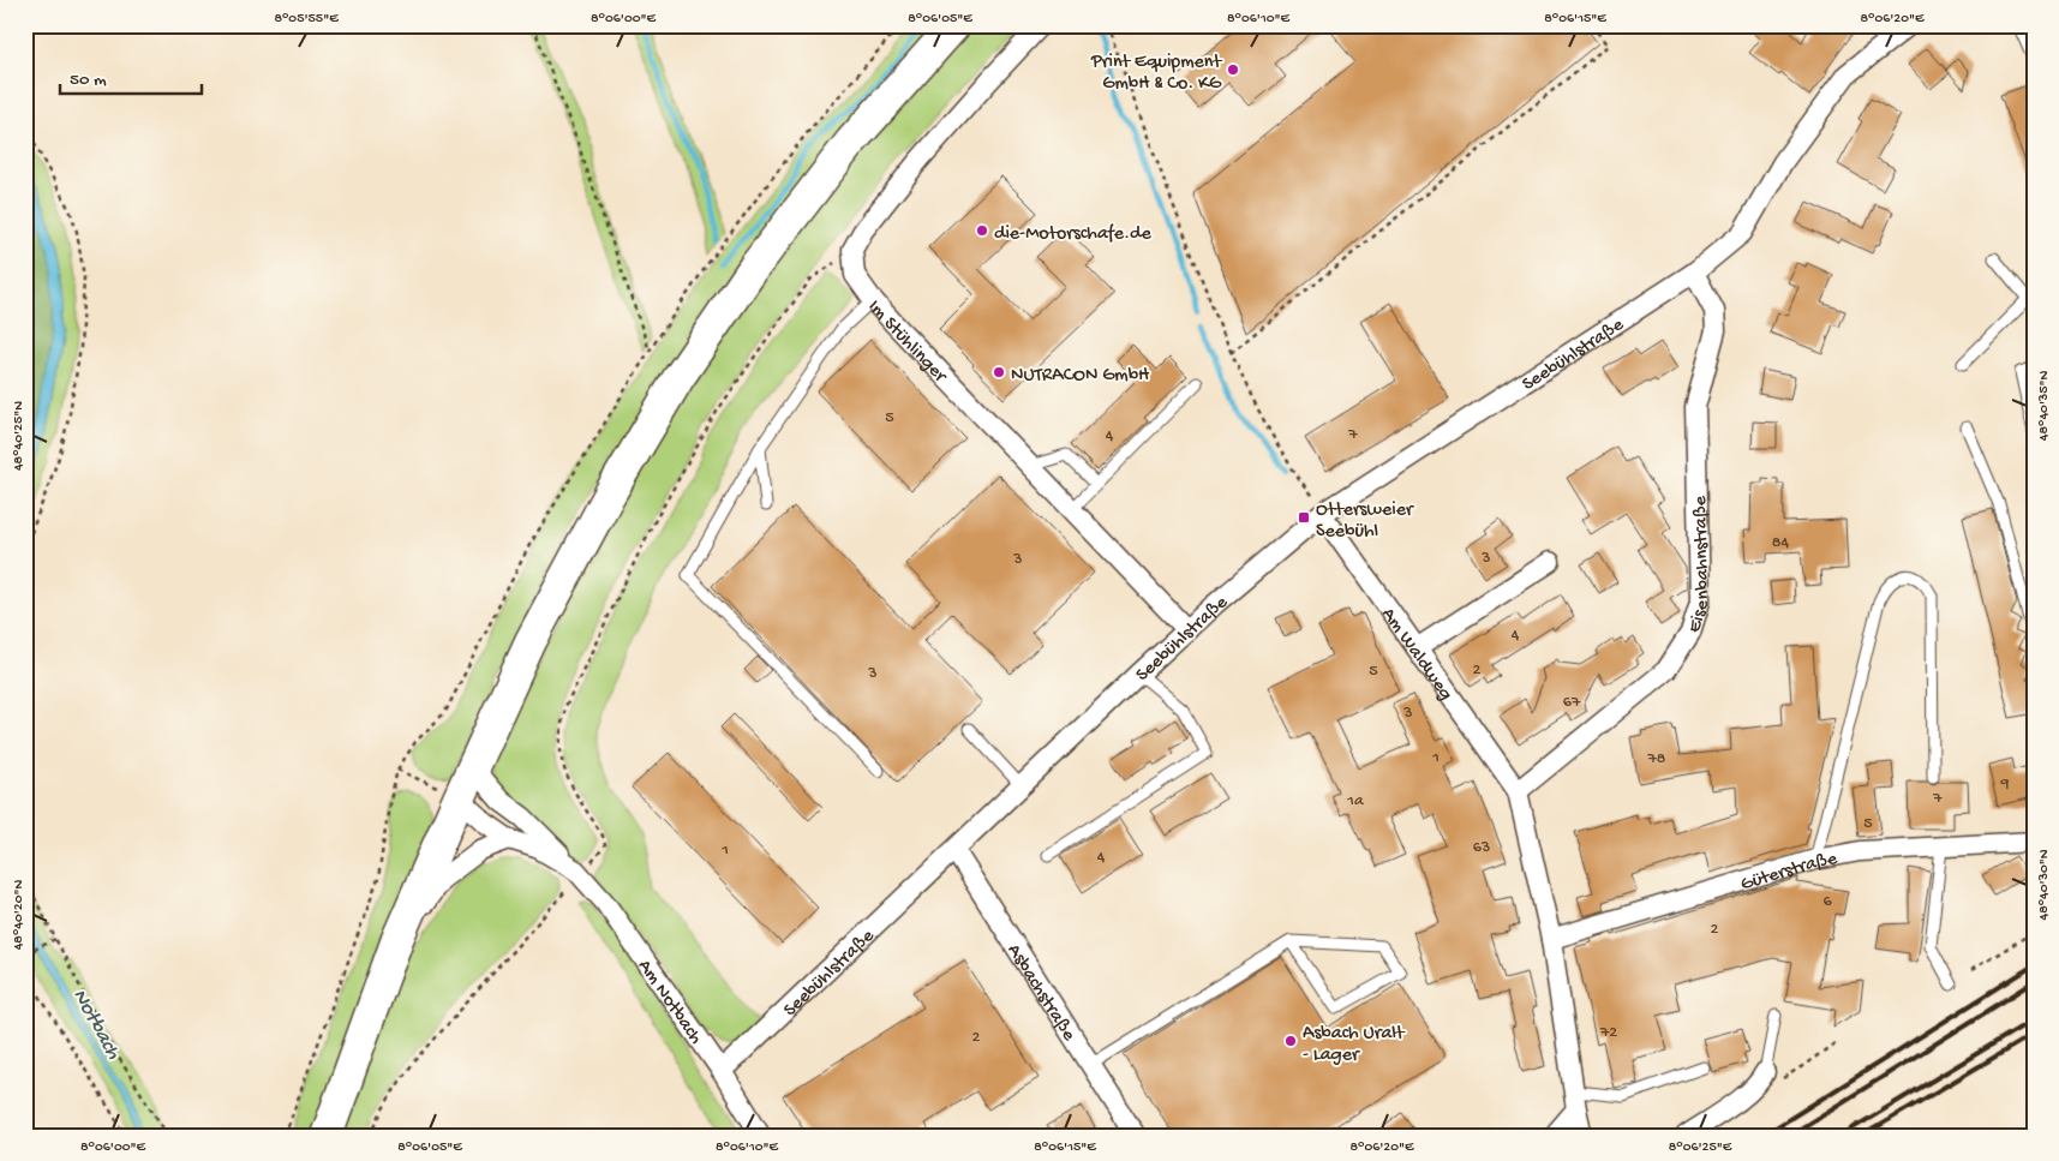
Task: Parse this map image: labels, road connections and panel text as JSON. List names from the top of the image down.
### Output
{
  "streets": {
    "street": [
      "Im Stühlinger",
      "Seebühlstraße",
      "Eisenbahnstraße",
      "Am Waldweg",
      "Güterstraße",
      "Asbachstraße",
      "Am Notbach"
    ]
  },
  "crossings": [
    ["Im Stühlinger", "Seebühlstraße"],
    ["Seebühlstraße", "Eisenbahnstraße"],
    ["Seebühlstraße", "Am Waldweg"],
    ["Seebühlstraße", "Asbachstraße"],
    ["Seebühlstraße", "Am Notbach"],
    ["Eisenbahnstraße", "Am Waldweg"]
  ],
  "water": ["Notbach"],
  "places": {
    "other": [
      "Print Equipment GmbH & Co. KG",
      "die-Motorschafe.de",
      "NUTRACON GmbH",
      "Asbach Uralt - Lager"
    ],
    "transit": ["Ottersweier Seebühl"]
  },
  "house_numbers": [
    "5",
    "7",
    "4",
    "84",
    "3",
    "3",
    "4",
    "2",
    "5",
    "3",
    "67",
    "3",
    "1",
    "78",
    "9",
    "7",
    "1a",
    "5",
    "63",
    "1",
    "4",
    "6",
    "2",
    "72",
    "2"
  ],
  "scale_bar": "50 m",
  "coordinates": [
    "8°05'55\"E",
    "8°06'00\"E",
    "8°06'05\"E",
    "8°06'10\"E",
    "8°06'15\"E",
    "8°06'20\"E",
    "48°40'35\"N",
    "48°40'25\"N",
    "48°40'30\"N",
    "48°40'20\"N",
    "8°06'25\"E"
  ]
}
